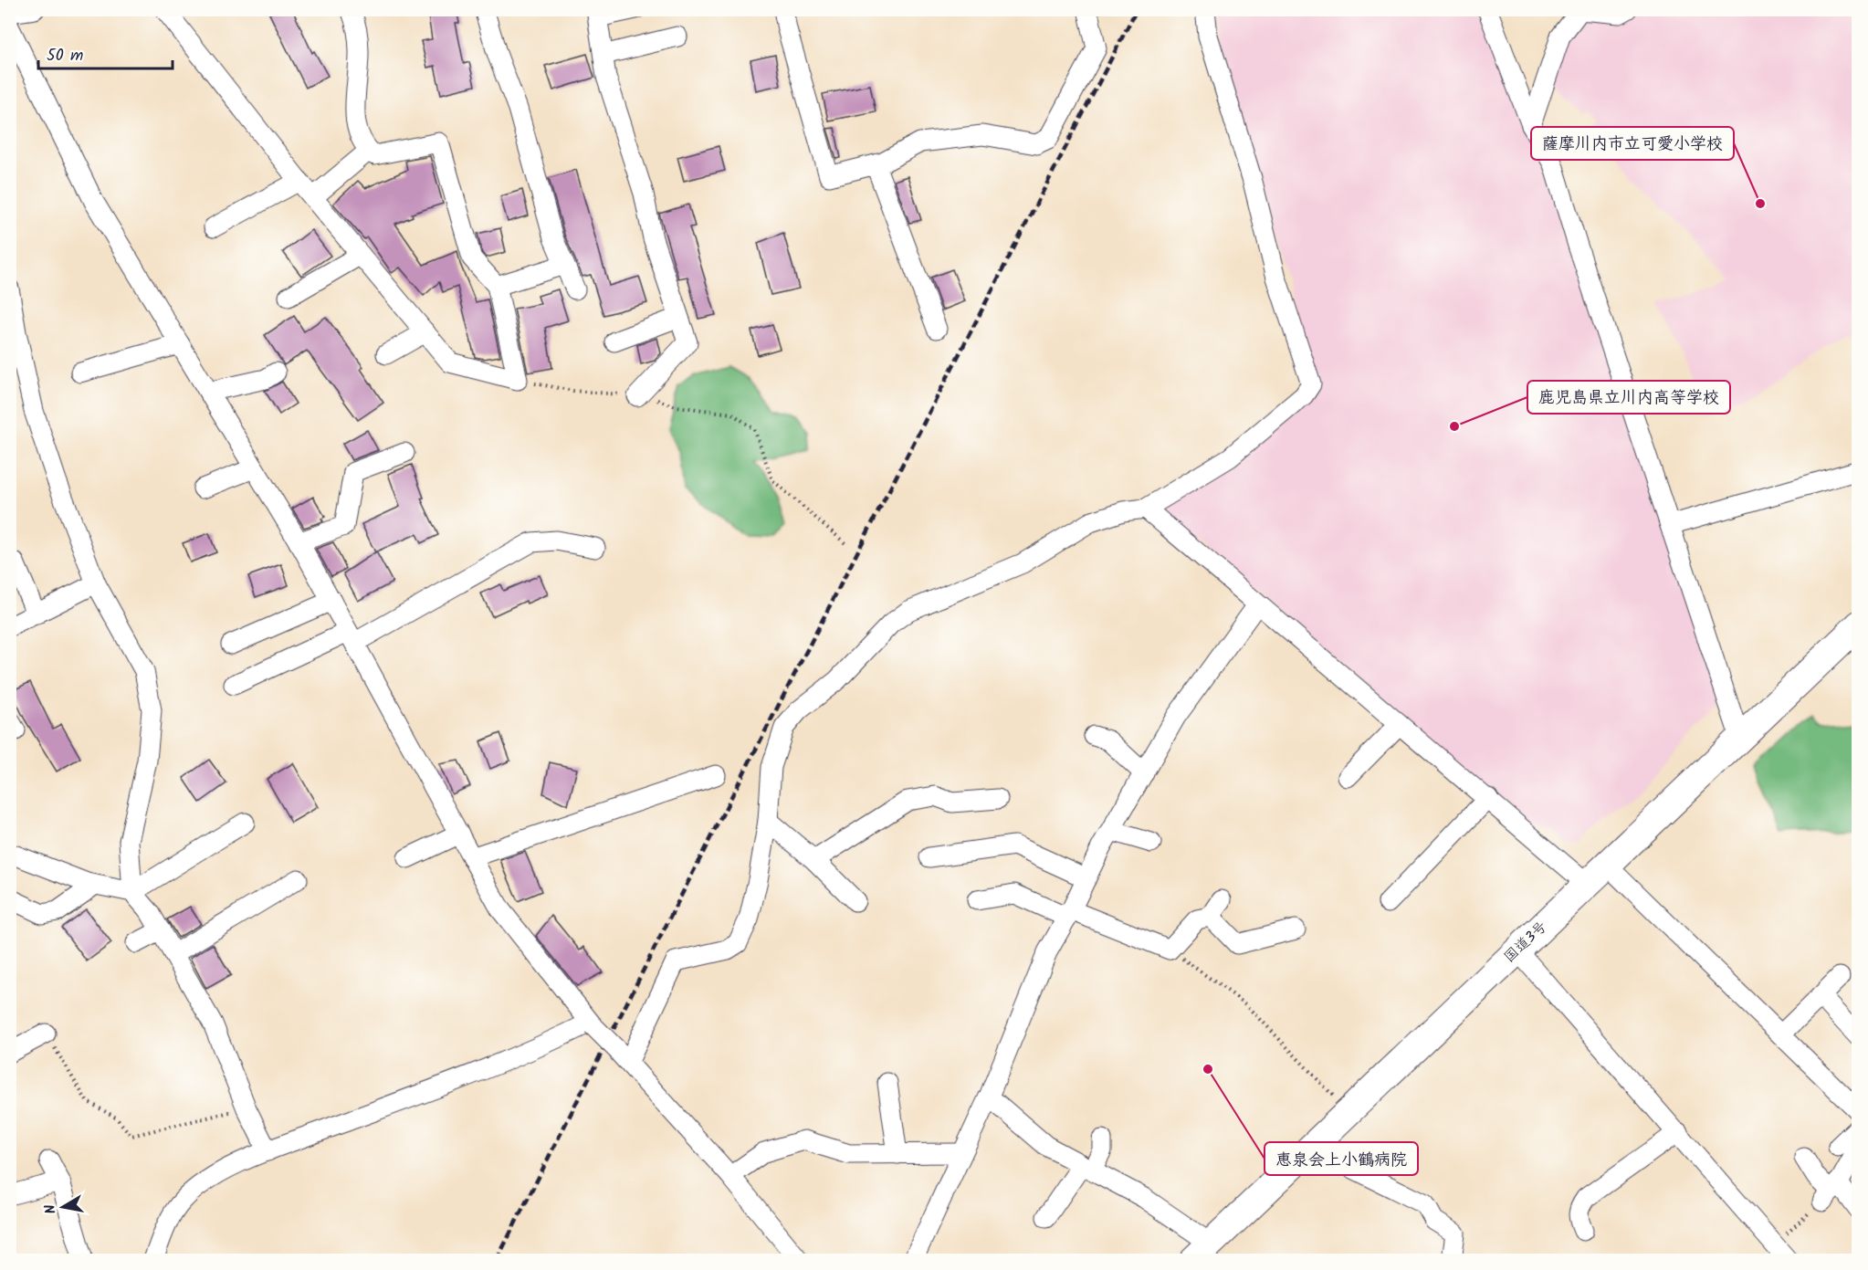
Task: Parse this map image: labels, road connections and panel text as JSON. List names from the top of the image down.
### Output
{
  "streets": {
    "highway": ["国道3号"]
  },
  "places": ["薩摩川内市立可愛小学校", "鹿児島県立川内高等学校", "恵泉会上小鶴病院"],
  "scale_bar": "50 m",
  "north": "left"
}
